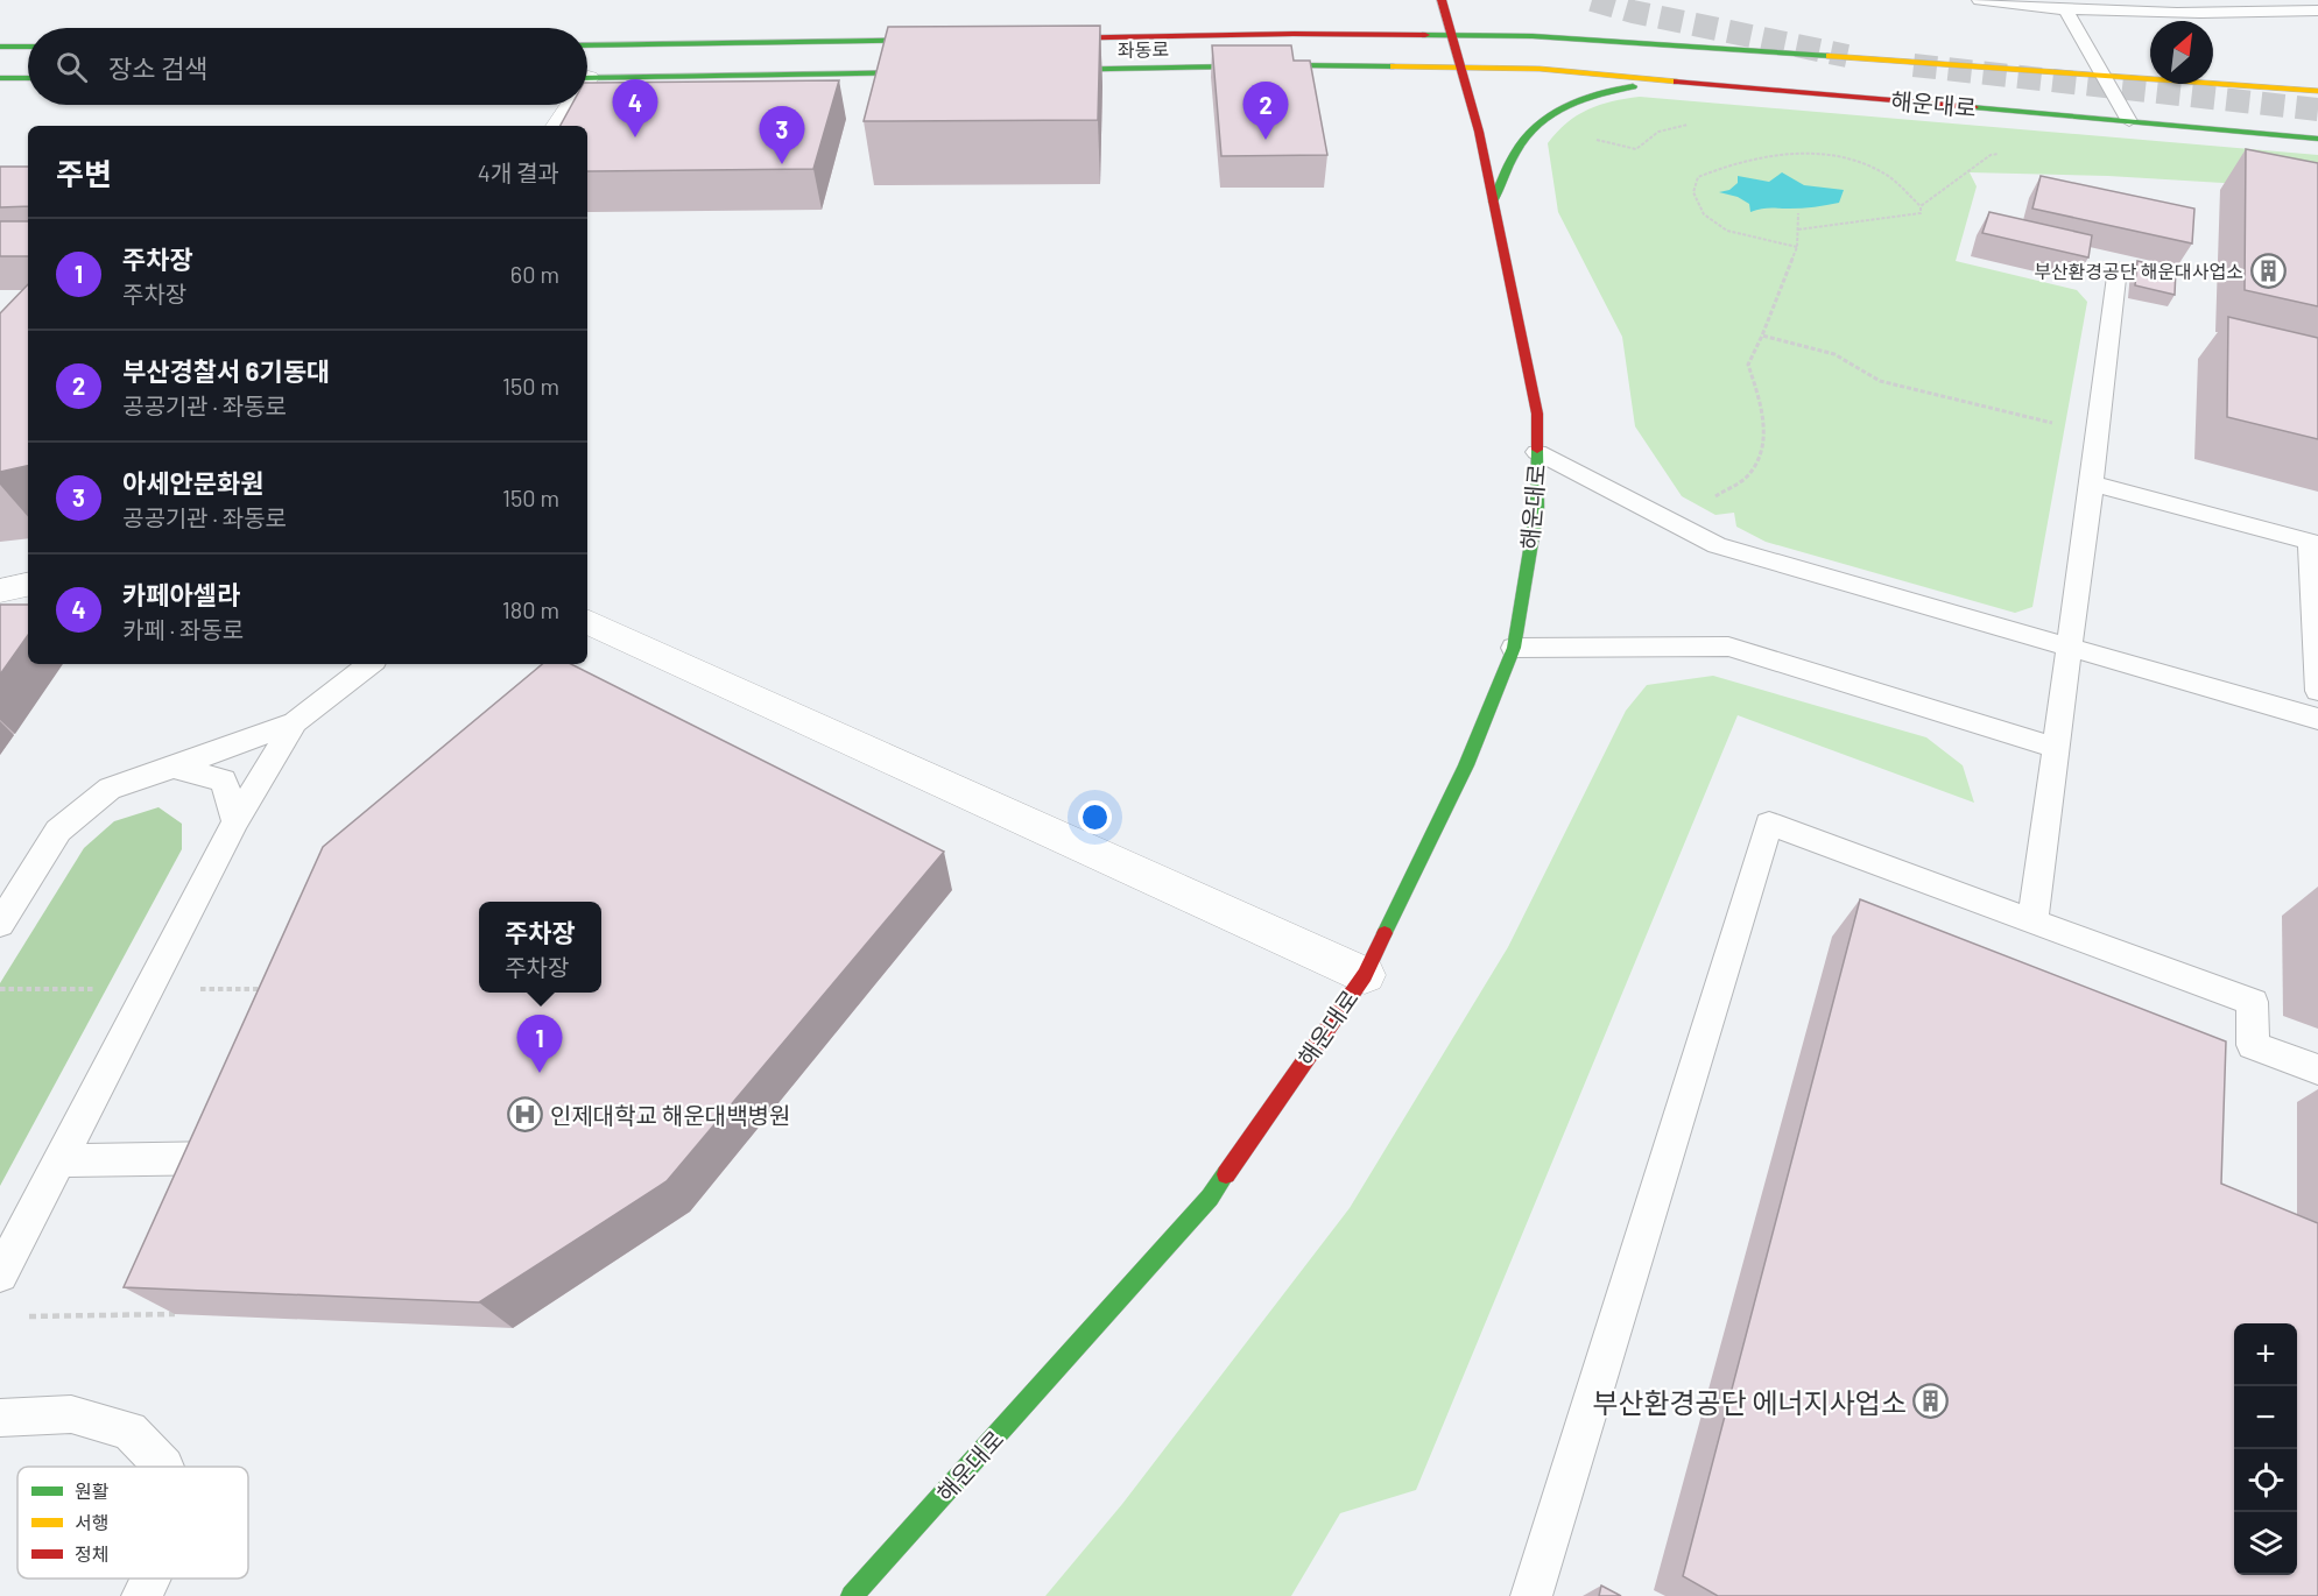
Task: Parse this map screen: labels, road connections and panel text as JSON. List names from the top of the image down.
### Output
{
  "streets": {
    "main road": ["좌동로", "해운대로"]
  },
  "crossings": [
    ["좌동로", "해운대로"]
  ],
  "places": {
    "building": ["부산환경공단 해운대사업소", "부산환경공단 에너지사업소"],
    "hospital": ["인제대학교 해운대백병원"]
  },
  "legend": ["원활", "서행", "정체"],
  "north": "top right",
  "page": {
    "search": "장소 검색",
    "pins": [
      "4",
      "2",
      "3",
      "1"
    ],
    "heading": ["주변", "4개 결과"],
    "list": [
      {
        "mark": "1",
        "name": "주차장",
        "note": "주차장",
        "value": "60 m"
      },
      {
        "mark": "2",
        "name": "부산경찰서 6기동대",
        "note": "공공기관 · 좌동로",
        "value": "150 m"
      },
      {
        "mark": "3",
        "name": "아세안문화원",
        "note": "공공기관 · 좌동로",
        "value": "150 m"
      },
      {
        "mark": "4",
        "name": "카페아셀라",
        "note": "카페 · 좌동로",
        "value": "180 m"
      }
    ],
    "popup": ["주차장", "주차장"],
    "map_buttons": ["+", "−"]
  }
}
